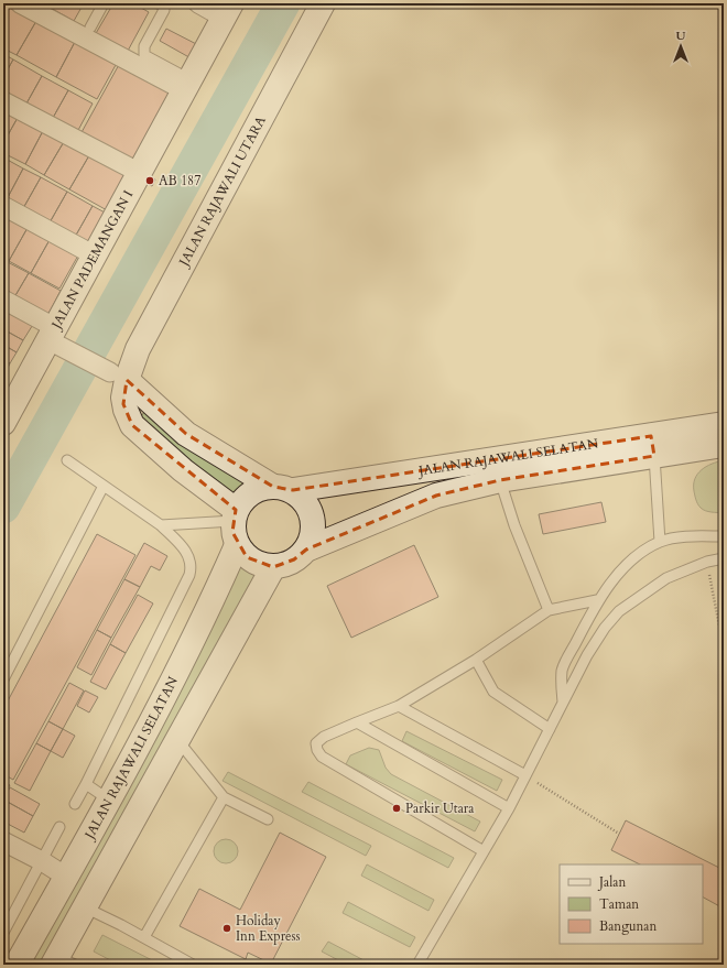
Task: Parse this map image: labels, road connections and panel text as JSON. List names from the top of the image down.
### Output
{
  "streets": {
    "main road": ["JALAN RAJAWALI UTARA", "JALAN PADEMANGAN I", "JALAN RAJAWALI SELATAN"]
  },
  "crossings": [
    ["JALAN RAJAWALI UTARA", "JALAN RAJAWALI SELATAN"]
  ],
  "places": ["AB 187", "Parkir Utara", "Holiday Inn Express"],
  "legend": ["Jalan", "Taman", "Bangunan"],
  "north": "top"
}
